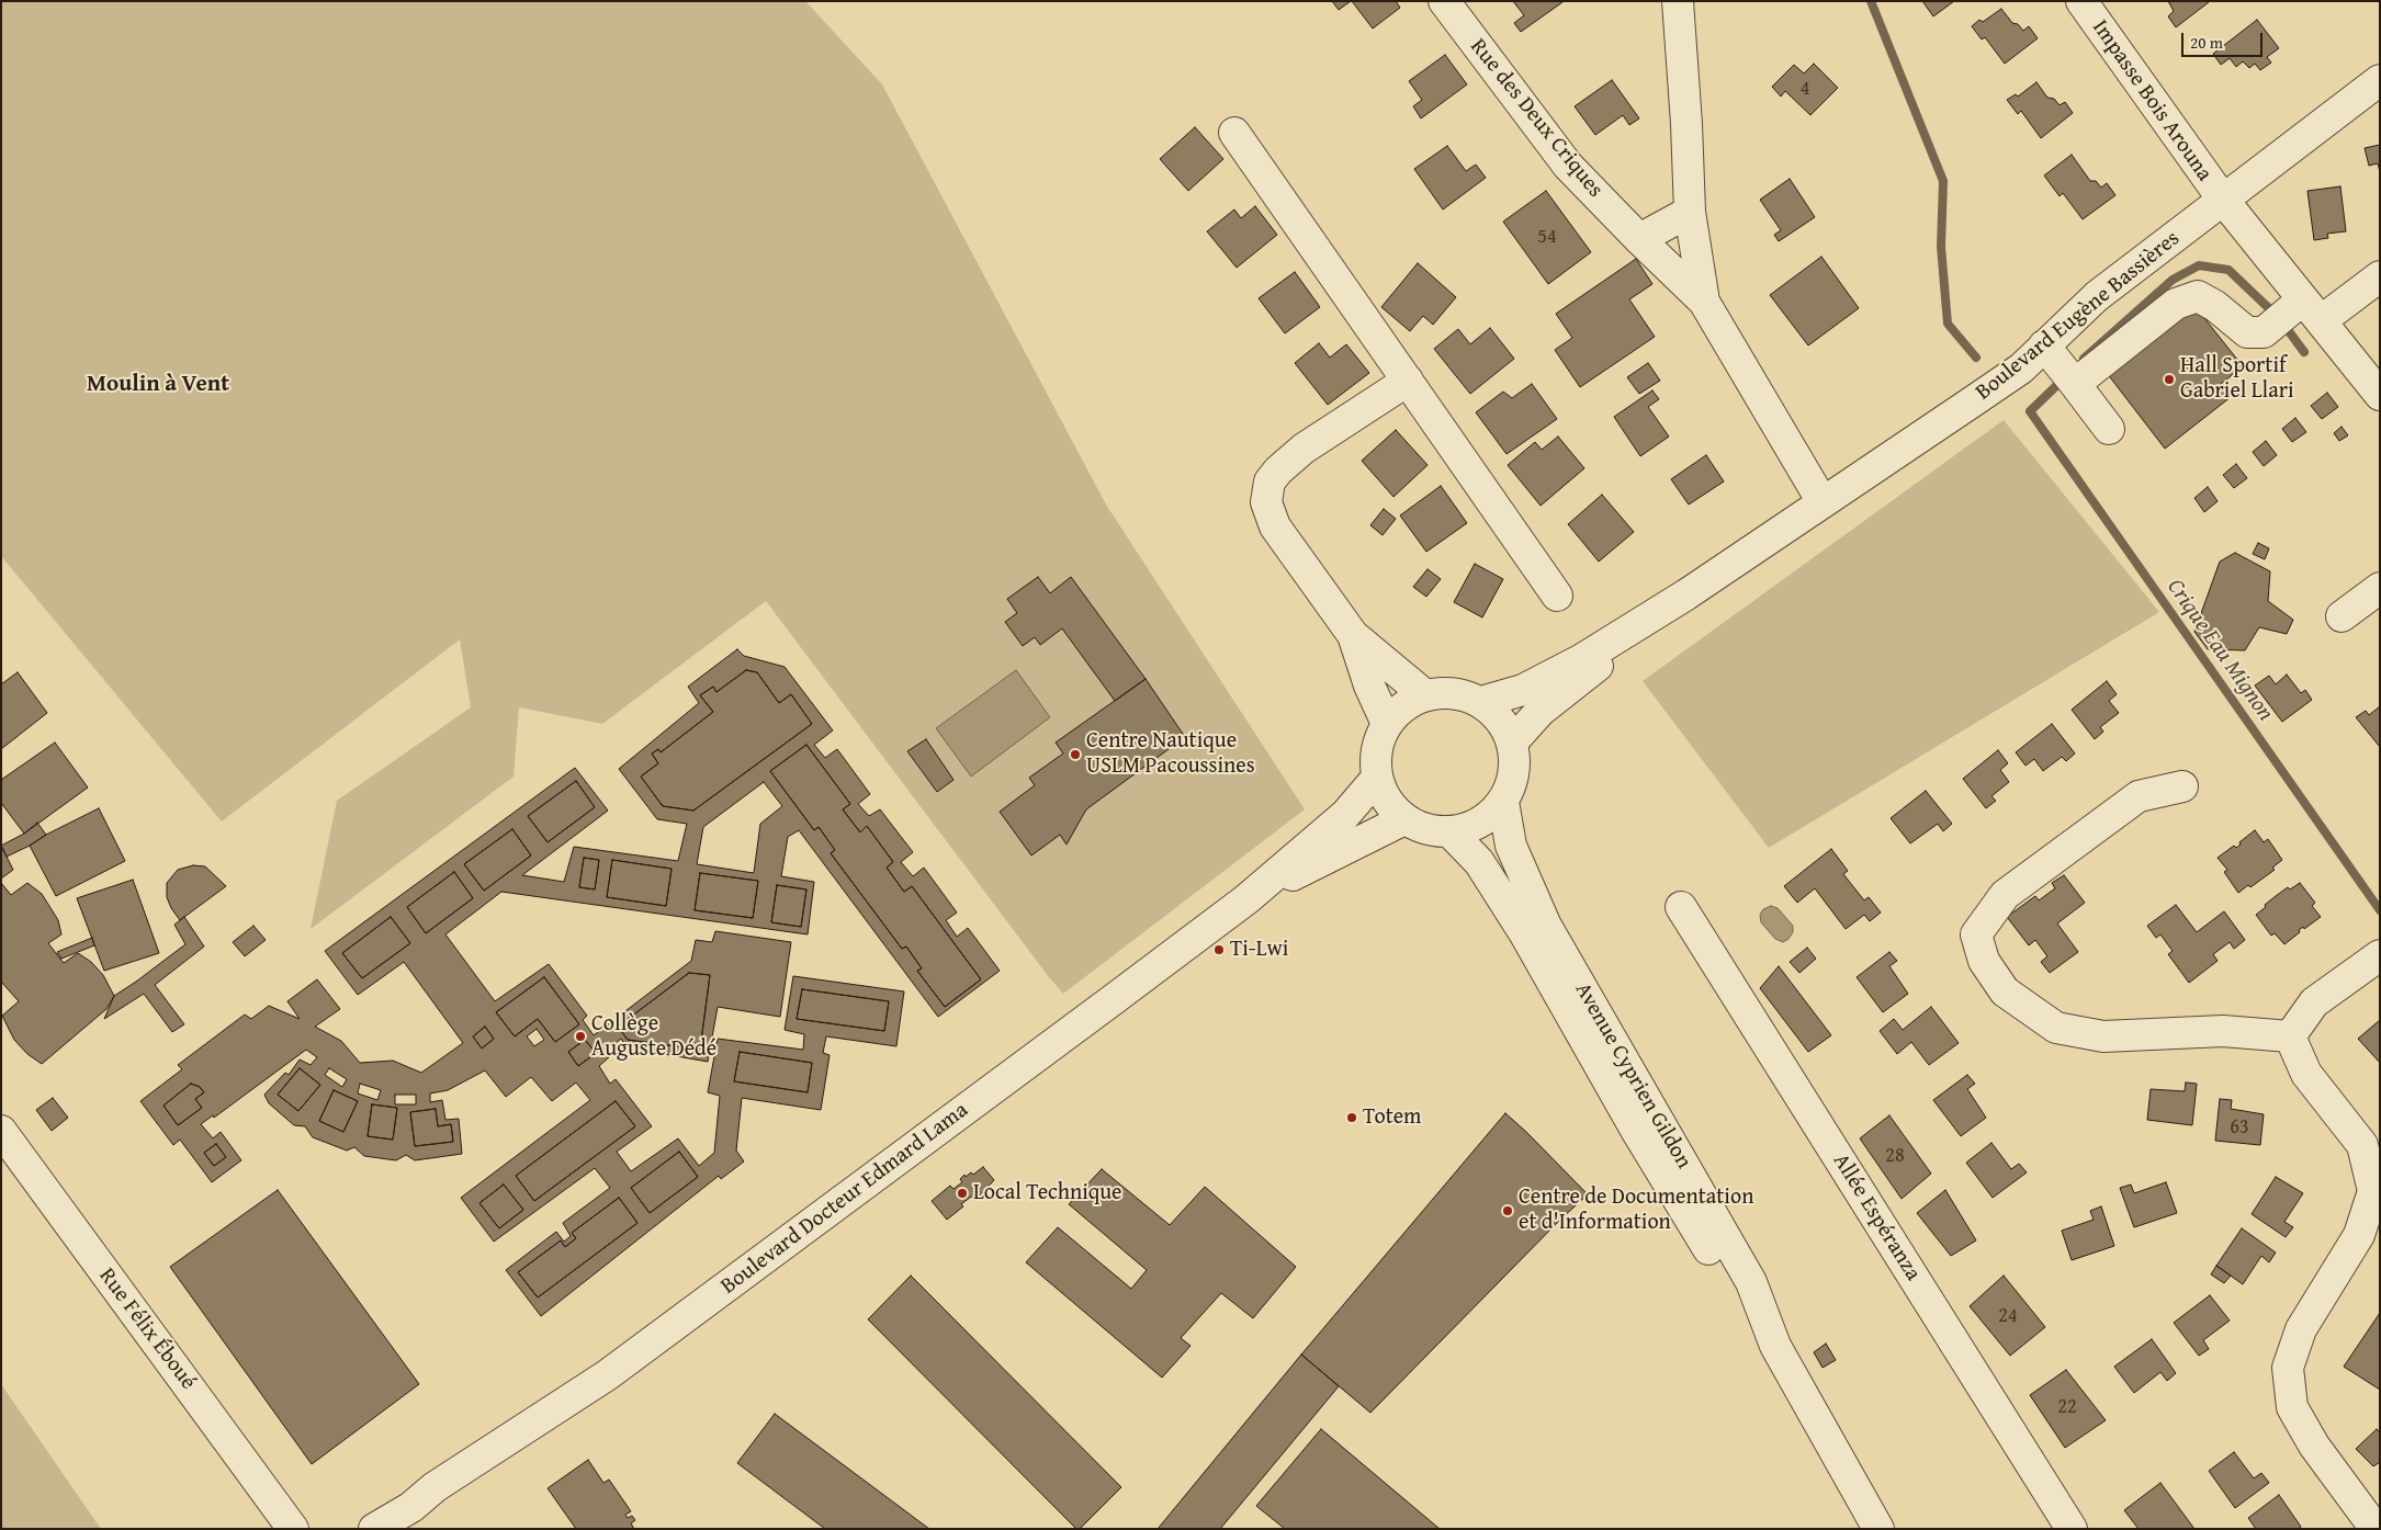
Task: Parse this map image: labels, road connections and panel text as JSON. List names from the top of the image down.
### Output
{
  "streets": {
    "street": [
      "Impasse Bois Arouna",
      "Rue des Deux Criques",
      "Boulevard Eugène Bassières",
      "Avenue Cyprien Gildon",
      "Boulevard Docteur Edmard Lama",
      "Allée Espéranza",
      "Rue Félix Éboué"
    ]
  },
  "crossings": [
    ["Impasse Bois Arouna", "Boulevard Eugène Bassières"],
    ["Rue des Deux Criques", "Boulevard Eugène Bassières"],
    ["Boulevard Eugène Bassières", "Avenue Cyprien Gildon"],
    ["Boulevard Eugène Bassières", "Boulevard Docteur Edmard Lama"],
    ["Avenue Cyprien Gildon", "Boulevard Docteur Edmard Lama"]
  ],
  "districts": ["Moulin à Vent"],
  "water": ["Crique Eau Mignon"],
  "places": [
    "Hall Sportif Gabriel Llari",
    "Centre Nautique USLM Pacoussines",
    "Ti-Lwi",
    "Collège Auguste Dédé",
    "Totem",
    "Local Technique",
    "Centre de Documentation et d'Information"
  ],
  "house_numbers": [
    "4",
    "54",
    "63",
    "28",
    "24",
    "22"
  ],
  "scale_bar": "20 m"
}
